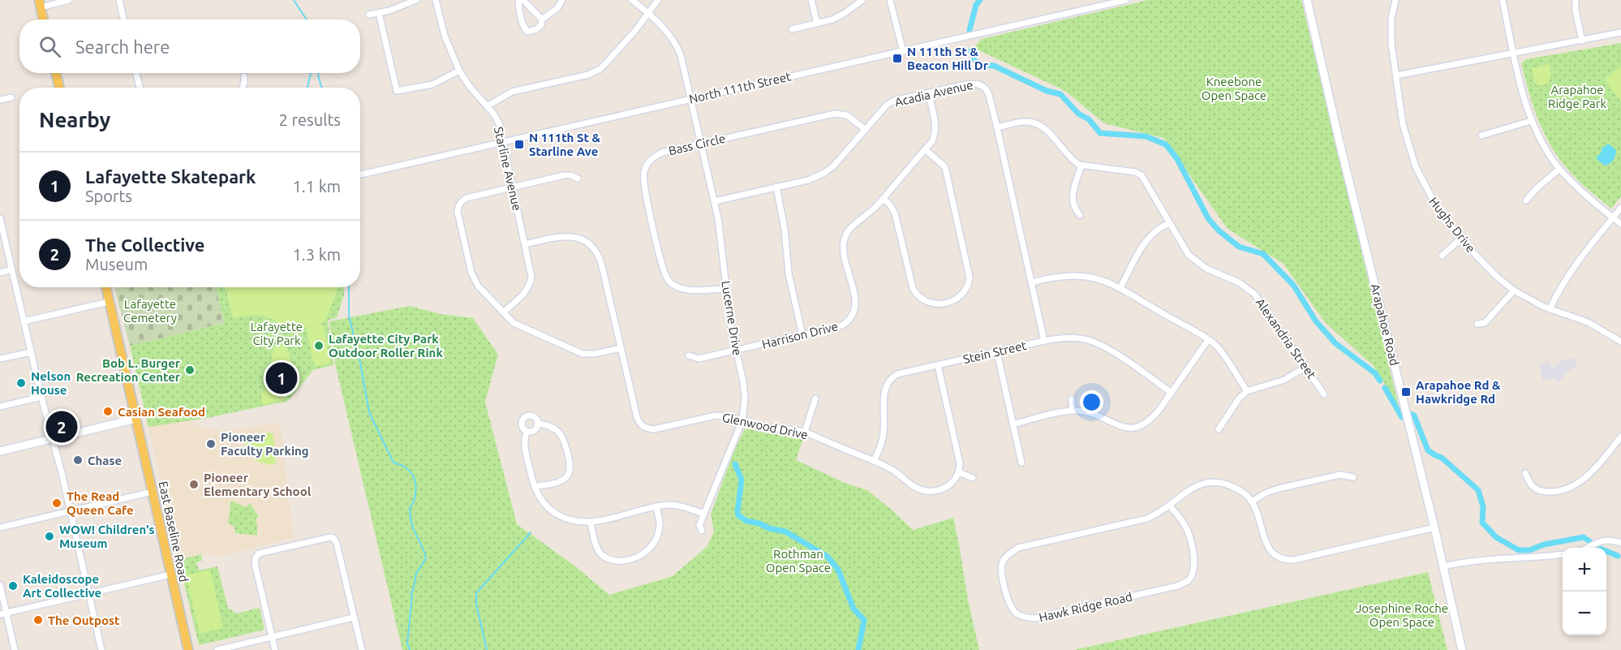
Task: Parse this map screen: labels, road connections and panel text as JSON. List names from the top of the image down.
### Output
{
  "streets": {
    "main road": ["Arapahoe Road", "East Baseline Road"],
    "street": [
      "North 111th Street",
      "Acadia Avenue",
      "Bass Circle",
      "Starline Avenue",
      "Hughs Drive",
      "Lucerne Drive",
      "Harrison Drive",
      "Alexandria Street",
      "Stein Street",
      "Glenwood Drive",
      "Hawk Ridge Road"
    ]
  },
  "crossings": [
    ["North 111th Street", "Starline Avenue"],
    ["North 111th Street", "Lucerne Drive"],
    ["Acadia Avenue", "Bass Circle"],
    ["Acadia Avenue", "Lucerne Drive"],
    ["Acadia Avenue", "Harrison Drive"],
    ["Acadia Avenue", "Stein Street"],
    ["Bass Circle", "Lucerne Drive"],
    ["Starline Avenue", "Glenwood Drive"],
    ["Lucerne Drive", "Harrison Drive"],
    ["Lucerne Drive", "Glenwood Drive"],
    ["Stein Street", "Glenwood Drive"]
  ],
  "parks": [
    "Kneebone Open Space",
    "Arapahoe Ridge Park",
    "Lafayette Cemetery",
    "Lafayette City Park",
    "Rothman Open Space",
    "Josephine Roche Open Space"
  ],
  "places": {
    "transit": ["N 111th St & Beacon Hill Dr", "N 111th St & Starline Ave", "Arapahoe Rd & Hawkridge Rd"],
    "other": [
      "Lafayette City Park Outdoor Roller Rink",
      "Bob L. Burger Recreation Center",
      "Nelson House",
      "Casian Seafood",
      "Pioneer Faculty Parking",
      "Chase",
      "Pioneer Elementary School",
      "The Read Queen Cafe",
      "WOW! Children's Museum",
      "Kaleidoscope Art Collective",
      "The Outpost"
    ]
  },
  "page": {
    "search": "Search here",
    "heading": ["Nearby", "2 results"],
    "list": [
      {
        "mark": "1",
        "name": "Lafayette Skatepark",
        "note": "Sports",
        "value": "1.1 km"
      },
      {
        "mark": "2",
        "name": "The Collective",
        "note": "Museum",
        "value": "1.3 km"
      }
    ],
    "pins": ["1", "2"],
    "map_buttons": ["+", "−"]
  }
}
